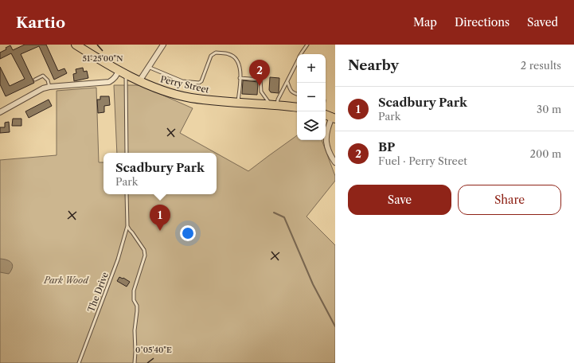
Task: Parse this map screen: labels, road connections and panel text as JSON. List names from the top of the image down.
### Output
{
  "streets": {
    "main road": ["Perry Street"],
    "lane": ["The Drive"]
  },
  "parks": ["Park Wood"],
  "page": {
    "header": "Kartio",
    "nav": ["Map", "Directions", "Saved"],
    "heading": ["Nearby", "2 results"],
    "map_buttons": ["+", "−"],
    "pins": ["2", "1"],
    "list": [
      {
        "mark": "1",
        "name": "Scadbury Park",
        "note": "Park",
        "value": "30 m"
      },
      {
        "mark": "2",
        "name": "BP",
        "note": "Fuel · Perry Street",
        "value": "200 m"
      }
    ],
    "popup": ["Scadbury Park", "Park"],
    "buttons": ["Save", "Share"]
  },
  "coordinates": ["51°25'00\"N", "0°05'40\"E"]
}
